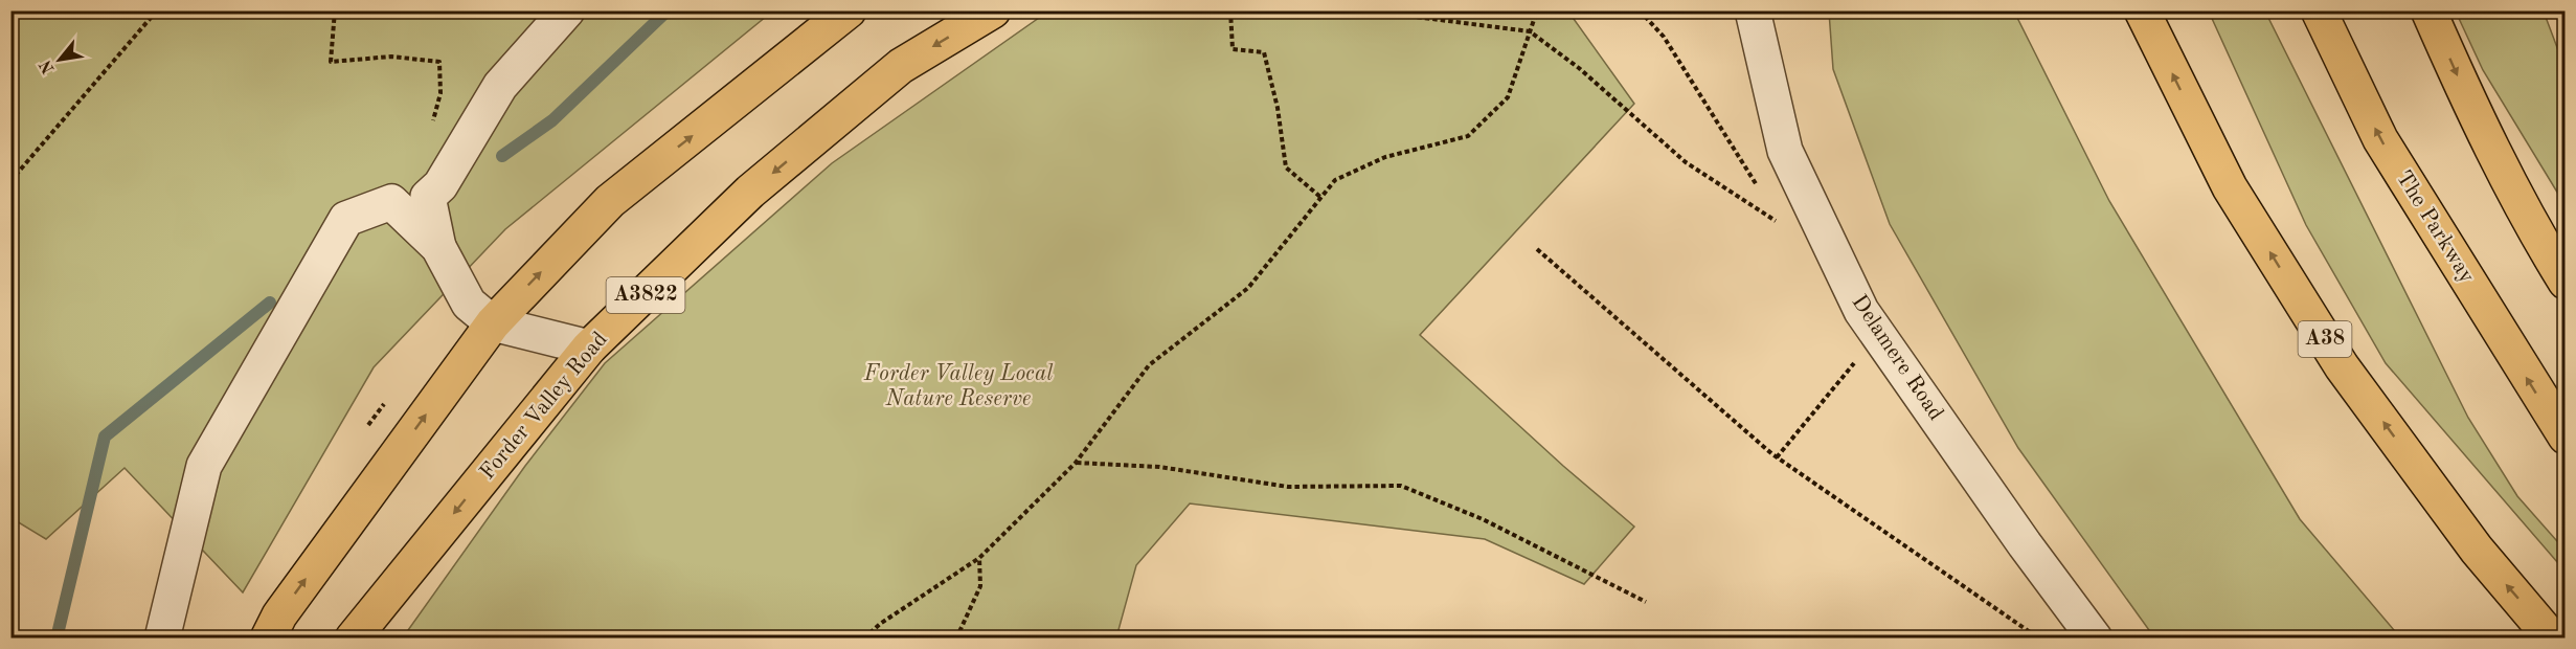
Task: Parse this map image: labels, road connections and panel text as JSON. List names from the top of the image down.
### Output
{
  "streets": {
    "main road": [
      "The Parkway",
      "A3822",
      "A38",
      "Forder Valley Road"
    ],
    "street": ["Delamere Road"]
  },
  "parks": ["Forder Valley Local Nature Reserve"],
  "north": "bottom left"
}
